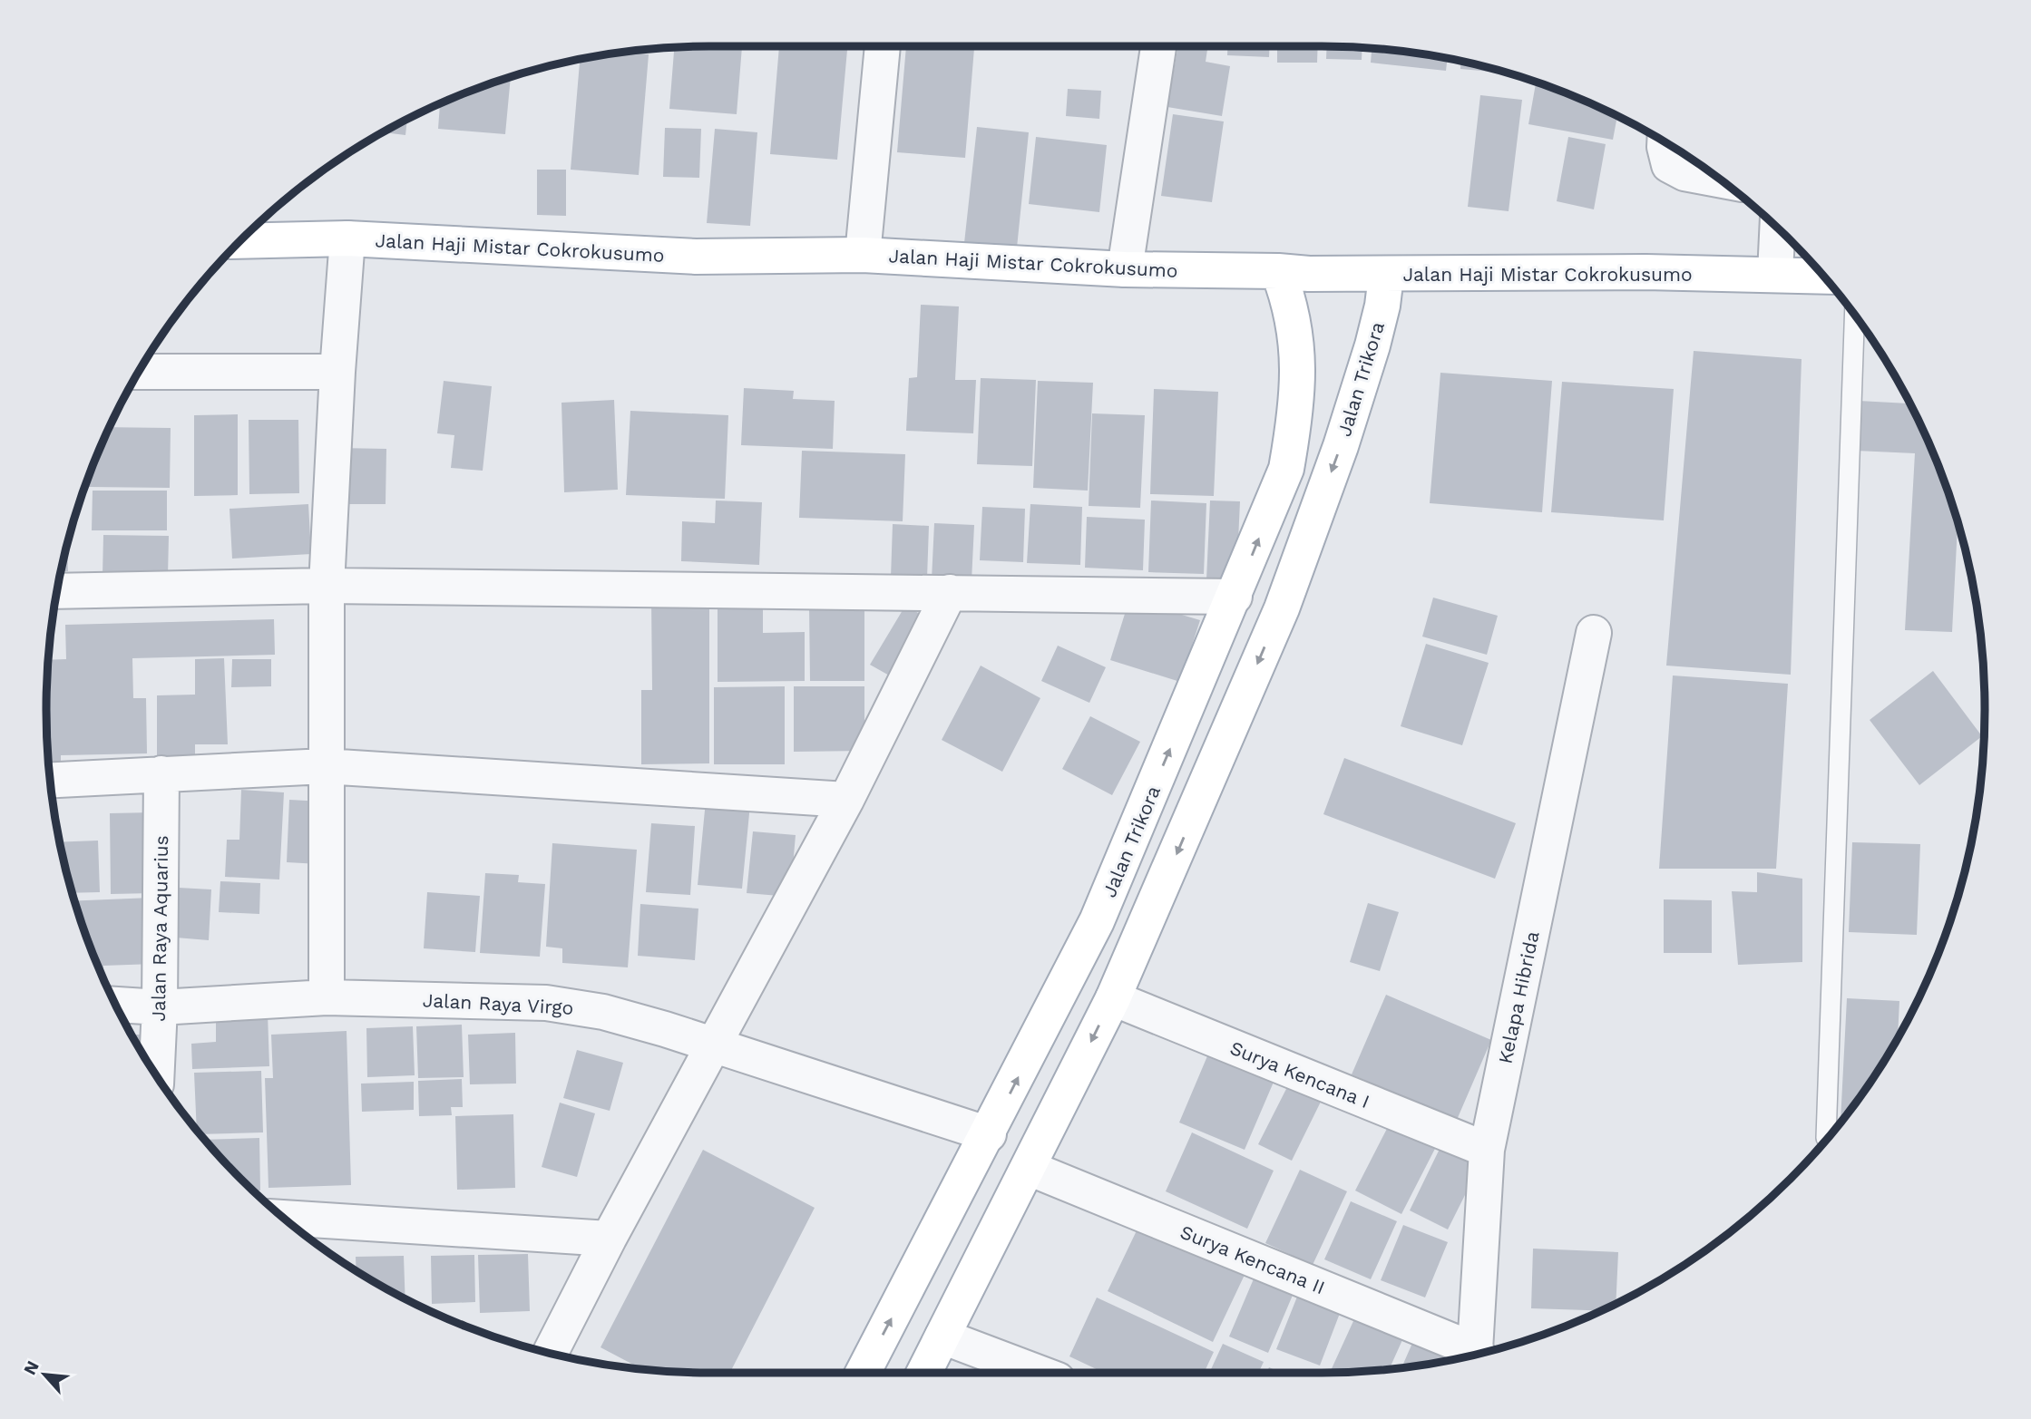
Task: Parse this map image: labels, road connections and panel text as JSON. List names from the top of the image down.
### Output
{
  "streets": {
    "main road": ["Jalan Haji Mistar Cokrokusumo", "Jalan Trikora"],
    "street": [
      "Jalan Raya Aquarius",
      "Kelapa Hibrida",
      "Jalan Raya Virgo",
      "Surya Kencana I",
      "Surya Kencana II"
    ]
  },
  "crossings": [
    ["Jalan Haji Mistar Cokrokusumo", "Jalan Trikora"],
    ["Jalan Trikora", "Jalan Raya Virgo"],
    ["Jalan Trikora", "Surya Kencana I"],
    ["Jalan Trikora", "Surya Kencana II"],
    ["Jalan Raya Aquarius", "Jalan Raya Virgo"],
    ["Kelapa Hibrida", "Surya Kencana I"]
  ],
  "north": "top left"
}
